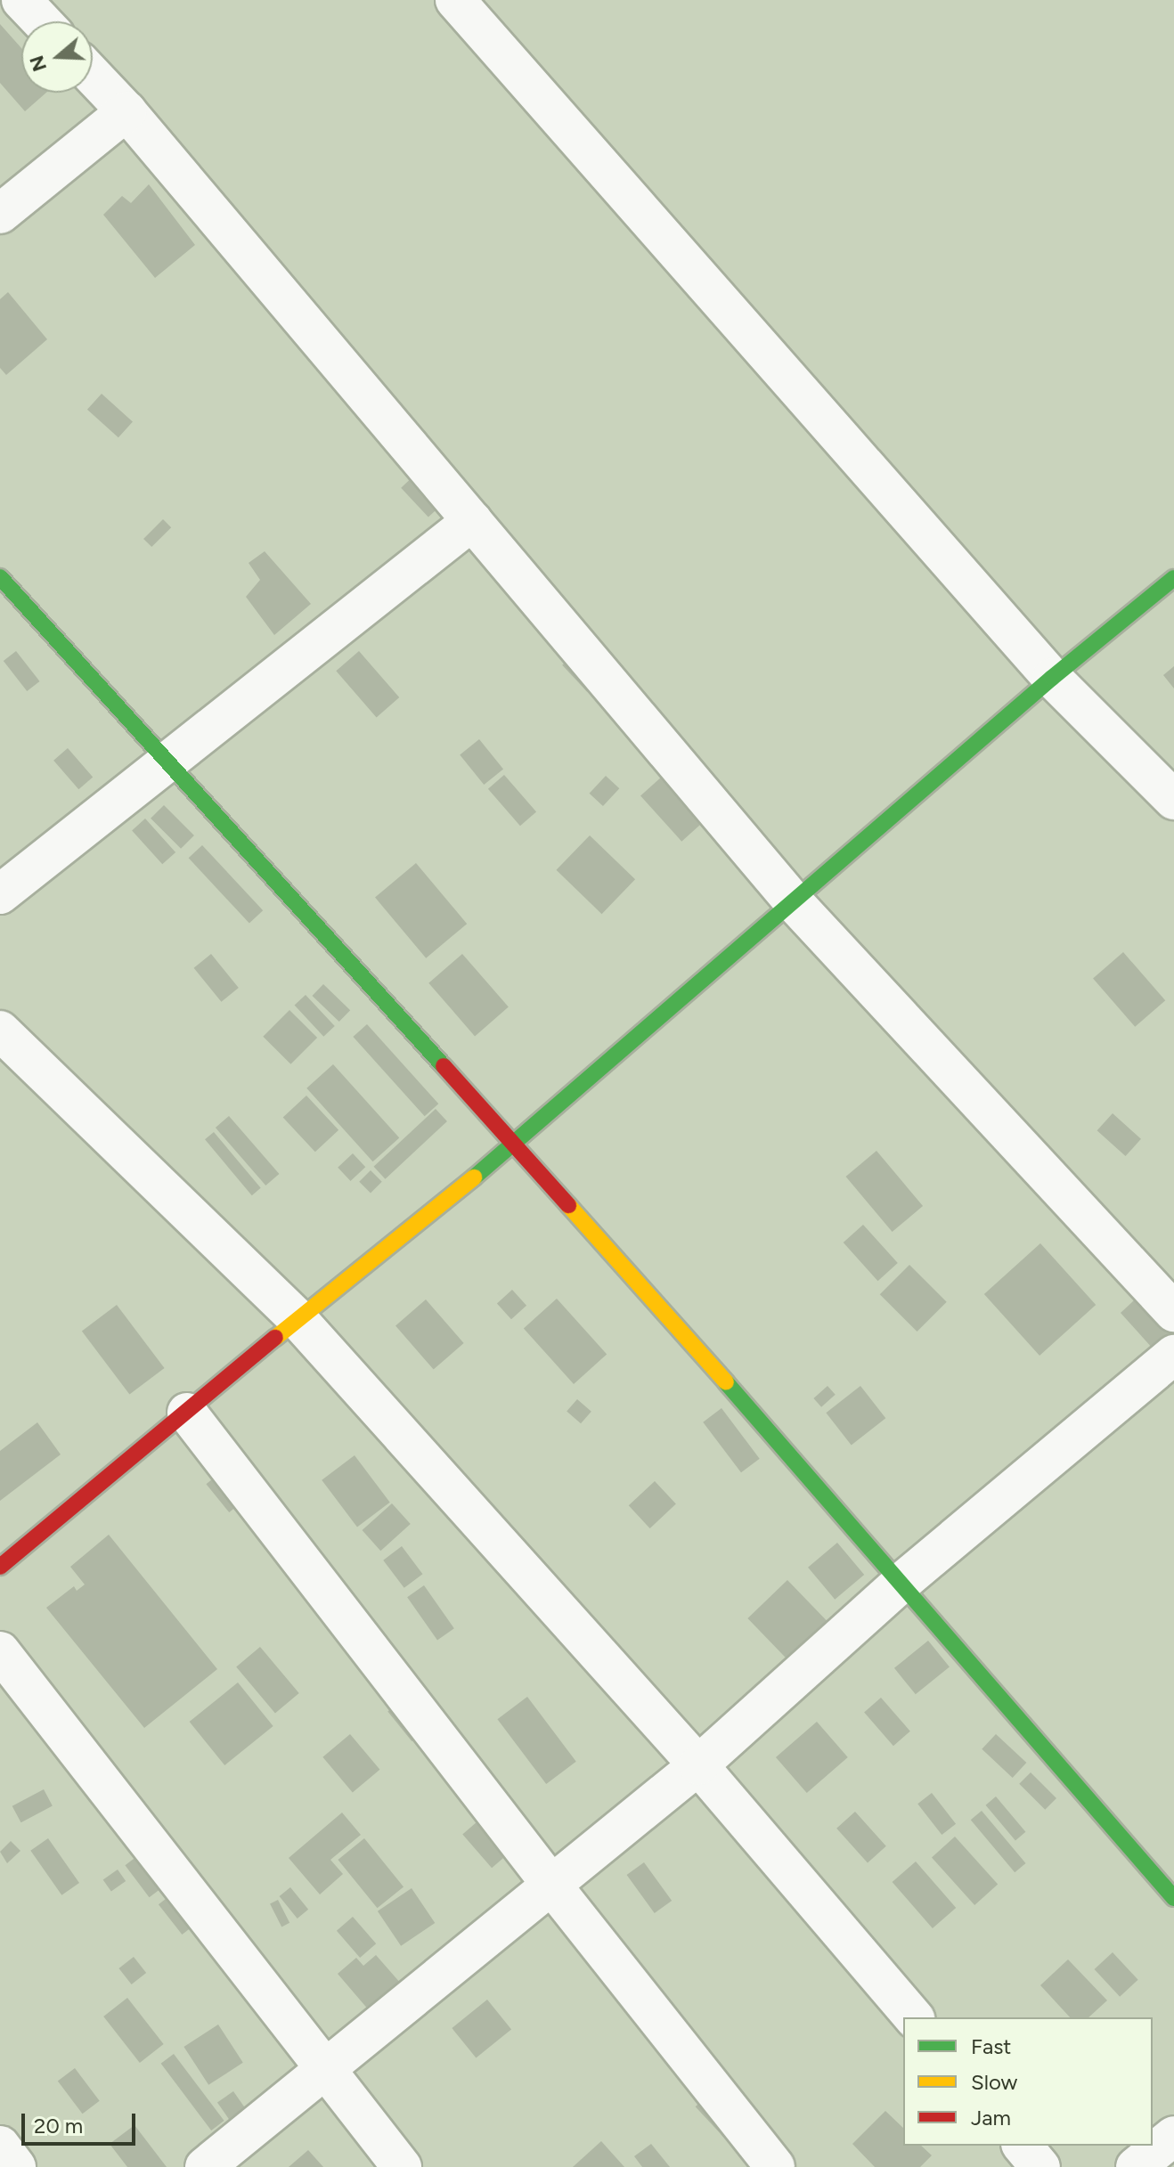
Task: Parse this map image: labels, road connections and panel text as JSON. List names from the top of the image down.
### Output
{
  "legend": ["Fast", "Slow", "Jam"],
  "scale_bar": "20 m",
  "north": "left"
}
